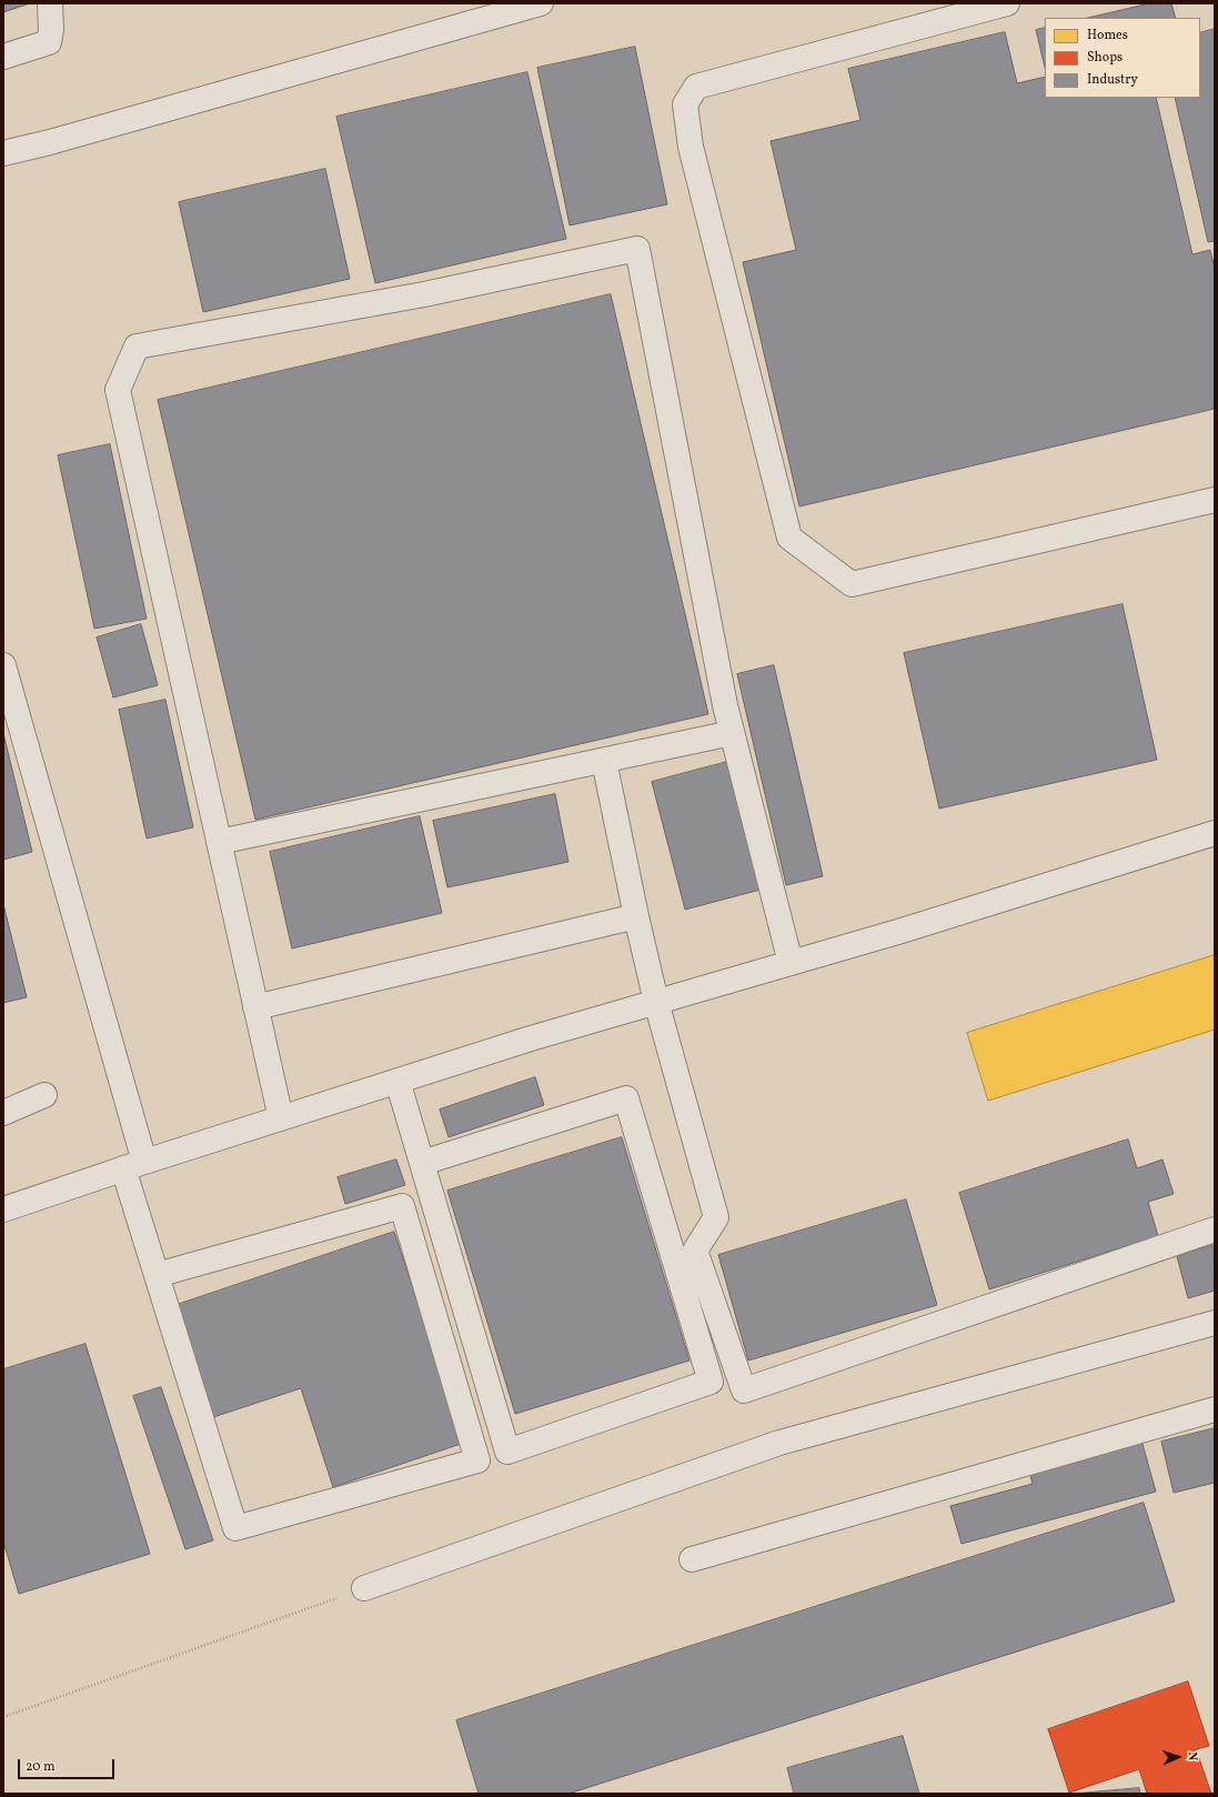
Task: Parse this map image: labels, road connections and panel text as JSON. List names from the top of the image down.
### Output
{
  "legend": ["Homes", "Shops", "Industry"],
  "scale_bar": "20 m",
  "north": "right"
}
